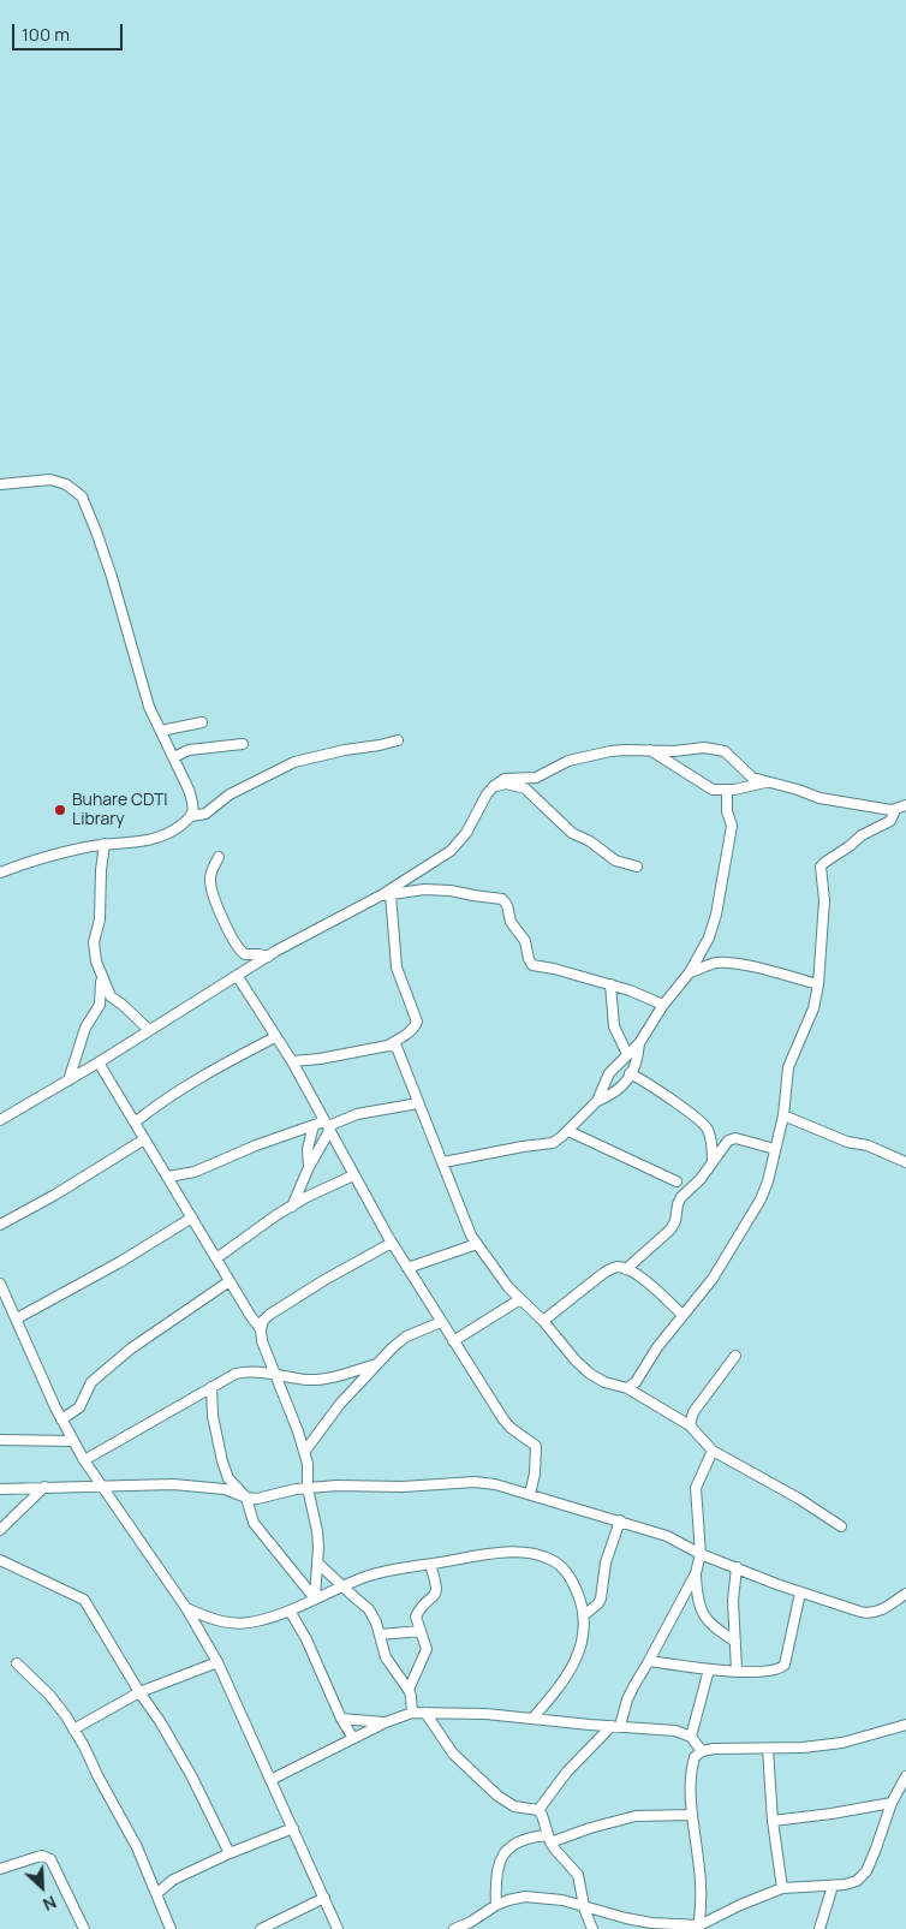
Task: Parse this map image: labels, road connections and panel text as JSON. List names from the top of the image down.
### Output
{
  "places": ["Buhare CDTI Library"],
  "scale_bar": "100 m",
  "north": "bottom right"
}
